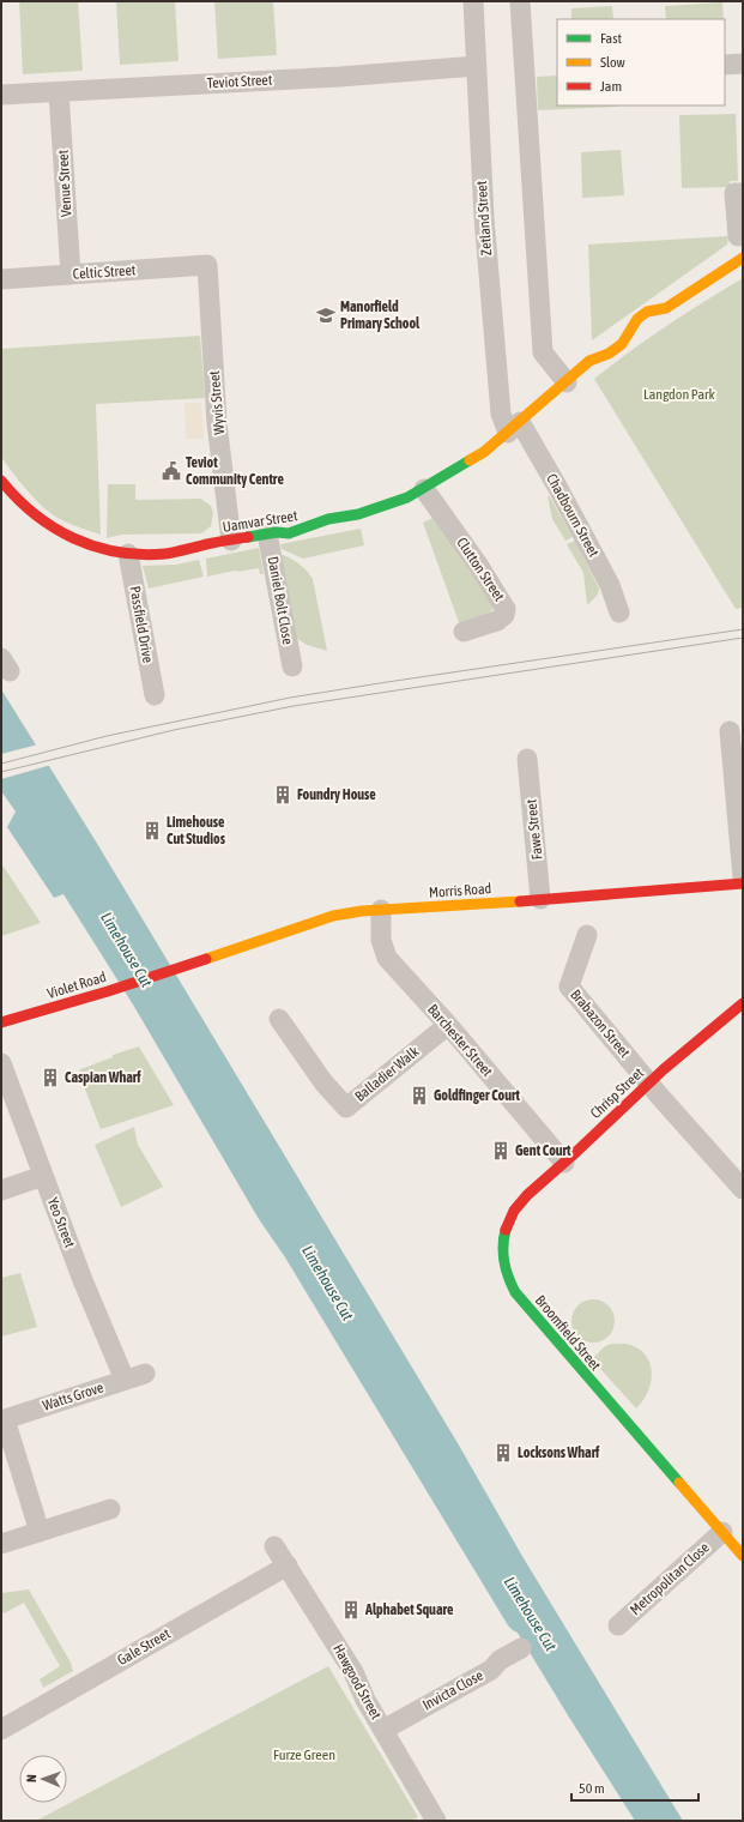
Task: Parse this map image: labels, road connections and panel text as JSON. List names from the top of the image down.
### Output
{
  "streets": {
    "street": [
      "Teviot Street",
      "Venue Street",
      "Zetland Street",
      "Celtic Street",
      "Wyvis Street",
      "Chadbourn Street",
      "Uamvar Street",
      "Clutton Street",
      "Daniel Bolt Close",
      "Passfield Drive",
      "Fawe Street",
      "Morris Road",
      "Violet Road",
      "Brabazon Street",
      "Barchester Street",
      "Balladier Walk",
      "Chrisp Street",
      "Yeo Street",
      "Broomfield Street",
      "Watts Grove",
      "Metropolitan Close",
      "Gale Street",
      "Hawgood Street",
      "Invicta Close"
    ]
  },
  "crossings": [
    ["Teviot Street", "Venue Street"],
    ["Teviot Street", "Zetland Street"],
    ["Venue Street", "Celtic Street"],
    ["Zetland Street", "Chadbourn Street"],
    ["Zetland Street", "Uamvar Street"],
    ["Celtic Street", "Wyvis Street"],
    ["Wyvis Street", "Uamvar Street"],
    ["Chadbourn Street", "Uamvar Street"],
    ["Uamvar Street", "Clutton Street"],
    ["Uamvar Street", "Daniel Bolt Close"],
    ["Uamvar Street", "Passfield Drive"],
    ["Fawe Street", "Morris Road"],
    ["Morris Road", "Violet Road"],
    ["Morris Road", "Barchester Street"],
    ["Brabazon Street", "Chrisp Street"],
    ["Barchester Street", "Balladier Walk"],
    ["Barchester Street", "Chrisp Street"],
    ["Chrisp Street", "Broomfield Street"],
    ["Yeo Street", "Watts Grove"],
    ["Broomfield Street", "Metropolitan Close"],
    ["Gale Street", "Hawgood Street"],
    ["Hawgood Street", "Invicta Close"]
  ],
  "water": ["Limehouse Cut"],
  "parks": ["Langdon Park", "Furze Green"],
  "places": {
    "school or university": ["Manorfield Primary School"],
    "public building": ["Teviot Community Centre"],
    "building": [
      "Foundry House",
      "Limehouse Cut Studios",
      "Caspian Wharf",
      "Goldfinger Court",
      "Gent Court",
      "Locksons Wharf",
      "Alphabet Square"
    ]
  },
  "legend": ["Fast", "Slow", "Jam"],
  "scale_bar": "50 m",
  "north": "left"
}
